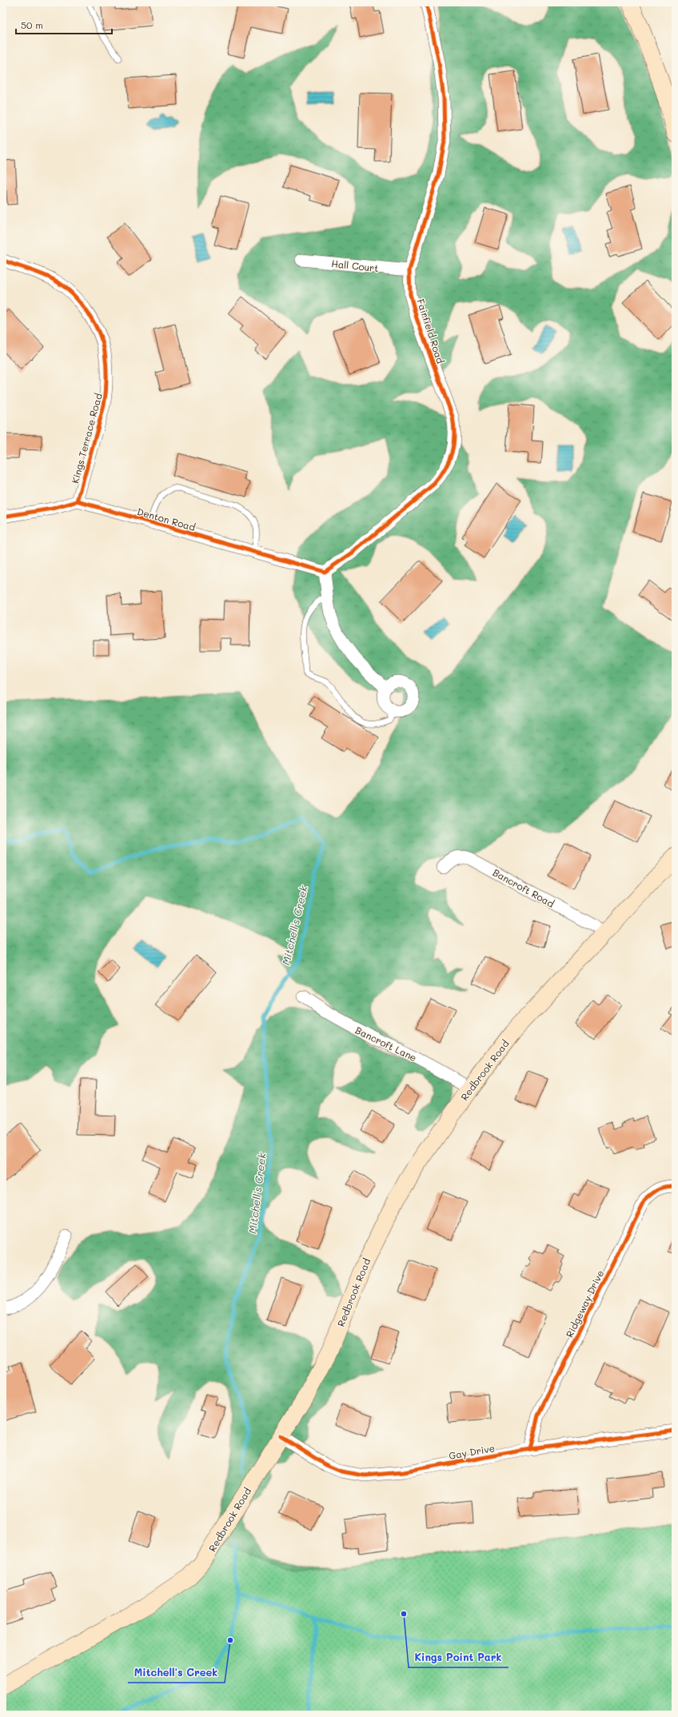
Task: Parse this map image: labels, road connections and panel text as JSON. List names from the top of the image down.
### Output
{
  "streets": {
    "main road": ["Redbrook Road"],
    "street": [
      "Hall Court",
      "Fairfield Road",
      "Kings Terrace Road",
      "Denton Road",
      "Bancroft Road",
      "Bancroft Lane",
      "Ridgeway Drive",
      "Gay Drive"
    ]
  },
  "crossings": [
    ["Hall Court", "Fairfield Road"],
    ["Fairfield Road", "Denton Road"],
    ["Kings Terrace Road", "Denton Road"],
    ["Bancroft Road", "Redbrook Road"],
    ["Bancroft Lane", "Redbrook Road"],
    ["Redbrook Road", "Gay Drive"],
    ["Ridgeway Drive", "Gay Drive"]
  ],
  "water": ["Mitchell's Creek"],
  "places": ["Kings Point Park", "Mitchell's Creek"],
  "scale_bar": "50 m"
}
